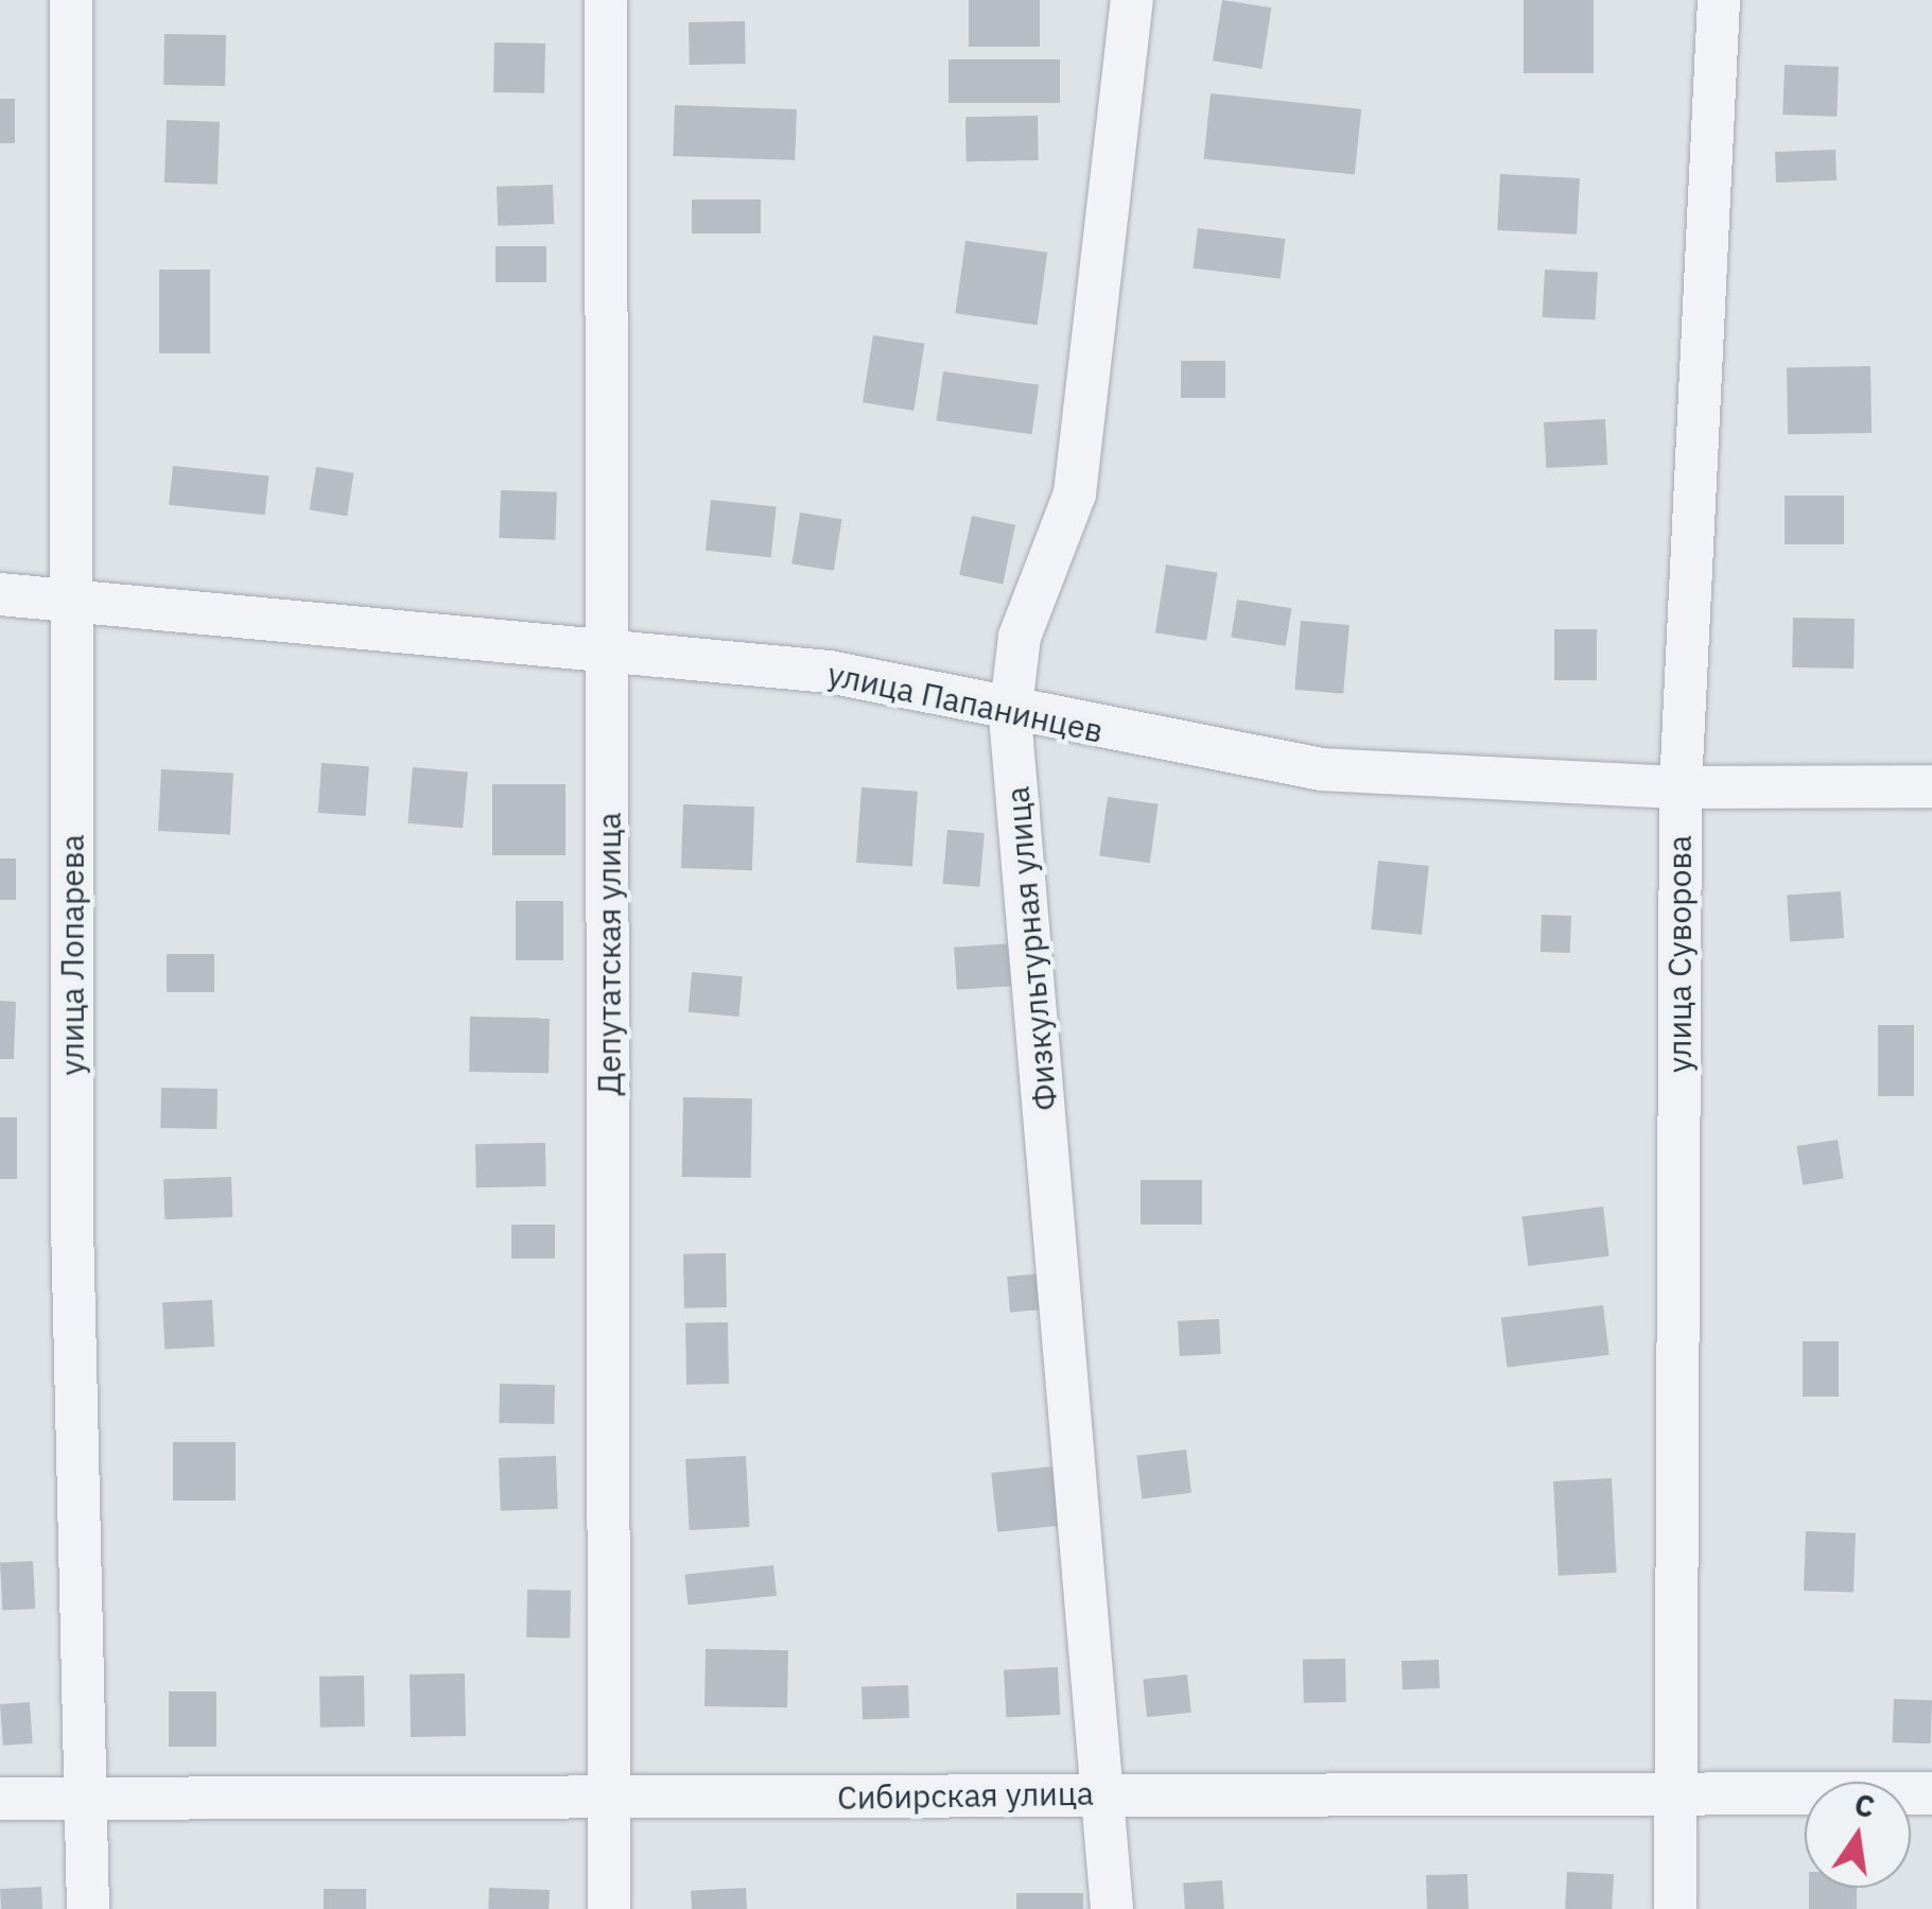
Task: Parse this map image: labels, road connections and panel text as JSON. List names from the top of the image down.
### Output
{
  "streets": {
    "street": [
      "улица Папанинцев",
      "Физкультурная улица",
      "Депутатская улица",
      "улица Суворова",
      "улица Лопарева",
      "Сибирская улица"
    ]
  },
  "crossings": [
    ["улица Папанинцев", "Физкультурная улица"],
    ["улица Папанинцев", "Депутатская улица"],
    ["улица Папанинцев", "улица Суворова"],
    ["улица Папанинцев", "улица Лопарева"],
    ["Физкультурная улица", "Сибирская улица"],
    ["Депутатская улица", "Сибирская улица"],
    ["улица Суворова", "Сибирская улица"],
    ["улица Лопарева", "Сибирская улица"]
  ],
  "north": "top"
}
